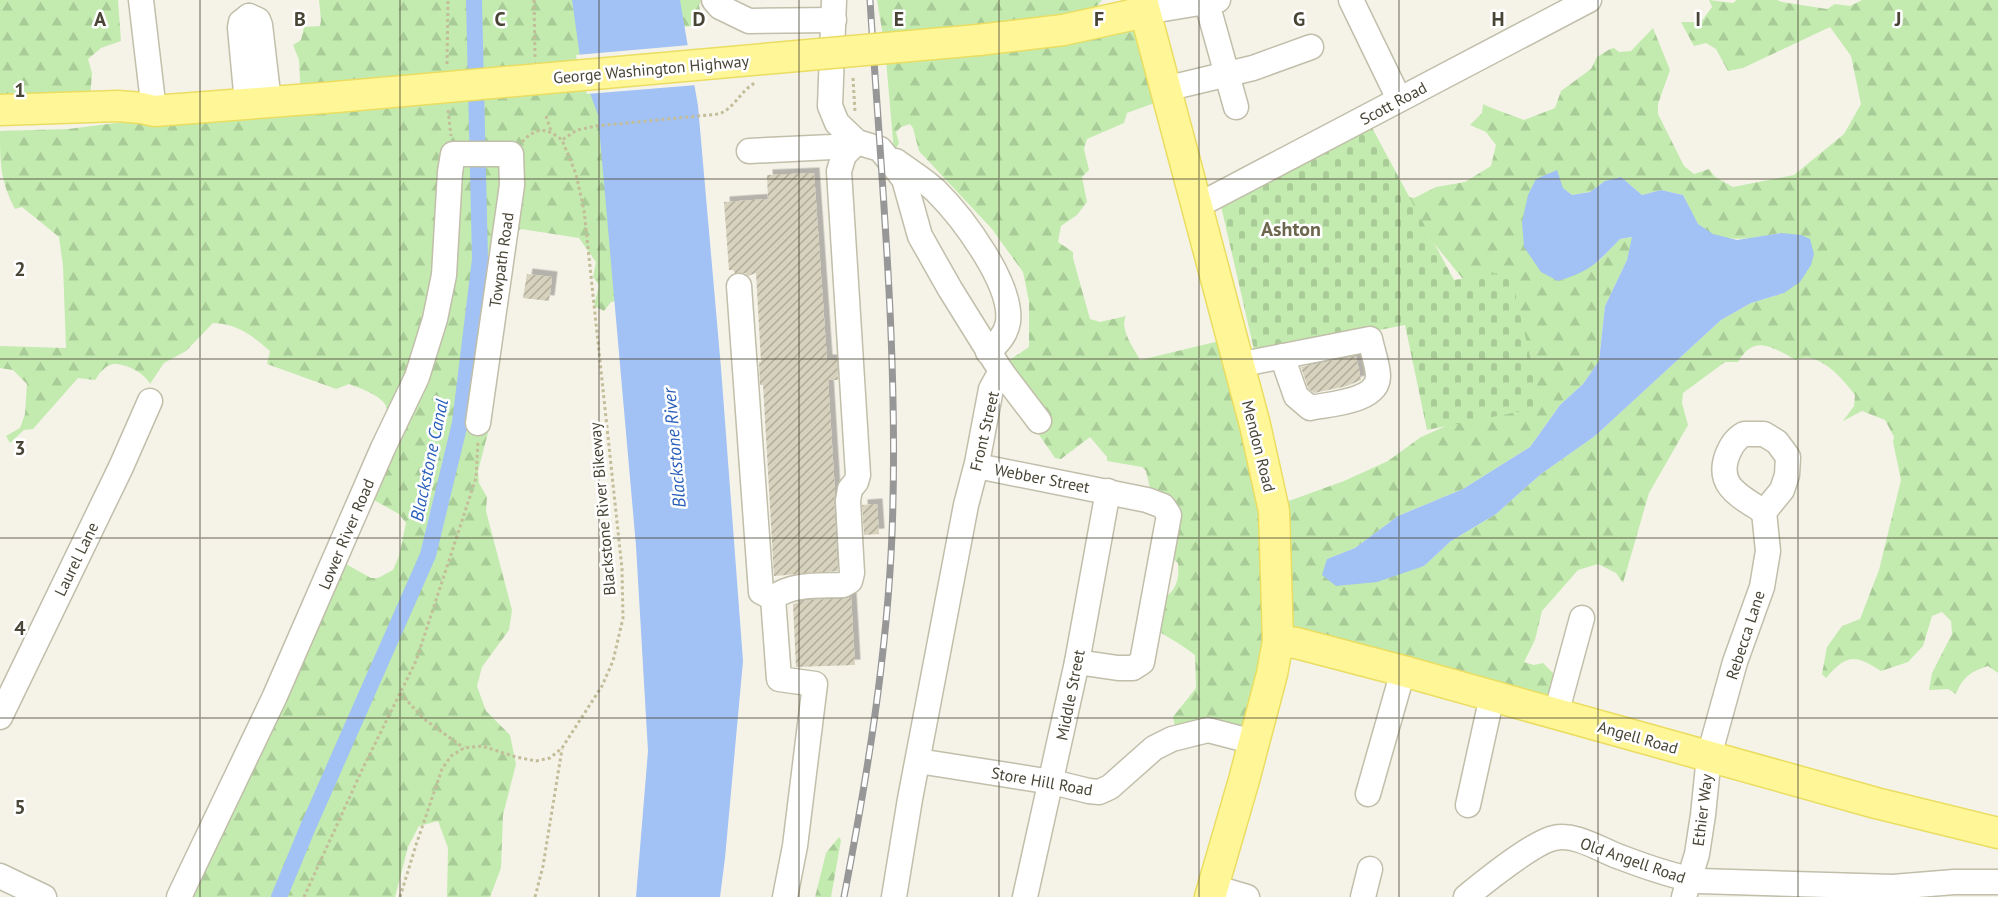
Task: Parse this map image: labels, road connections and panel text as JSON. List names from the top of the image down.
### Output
{
  "streets": {
    "main road": ["George Washington Highway", "Mendon Road", "Angell Road"],
    "street": [
      "Scott Road",
      "Towpath Road",
      "Front Street",
      "Webber Street",
      "Lower River Road",
      "Laurel Lane",
      "Rebecca Lane",
      "Middle Street",
      "Store Hill Road",
      "Ethier Way",
      "Old Angell Road"
    ],
    "path": ["Blackstone River Bikeway"]
  },
  "crossings": [
    ["George Washington Highway", "Mendon Road"],
    ["Scott Road", "Mendon Road"],
    ["Towpath Road", "Lower River Road"],
    ["Front Street", "Webber Street"],
    ["Front Street", "Store Hill Road"],
    ["Mendon Road", "Angell Road"],
    ["Mendon Road", "Store Hill Road"],
    ["Webber Street", "Middle Street"],
    ["Rebecca Lane", "Angell Road"],
    ["Rebecca Lane", "Ethier Way"],
    ["Middle Street", "Store Hill Road"],
    ["Angell Road", "Ethier Way"],
    ["Ethier Way", "Old Angell Road"]
  ],
  "districts": ["Ashton"],
  "water": ["Blackstone River", "Blackstone Canal"],
  "grid": {
    "columns": [
      "A",
      "B",
      "C",
      "D",
      "E",
      "F",
      "G",
      "H",
      "I",
      "J"
    ],
    "rows": [
      "1",
      "2",
      "3",
      "4",
      "5"
    ]
  }
}
